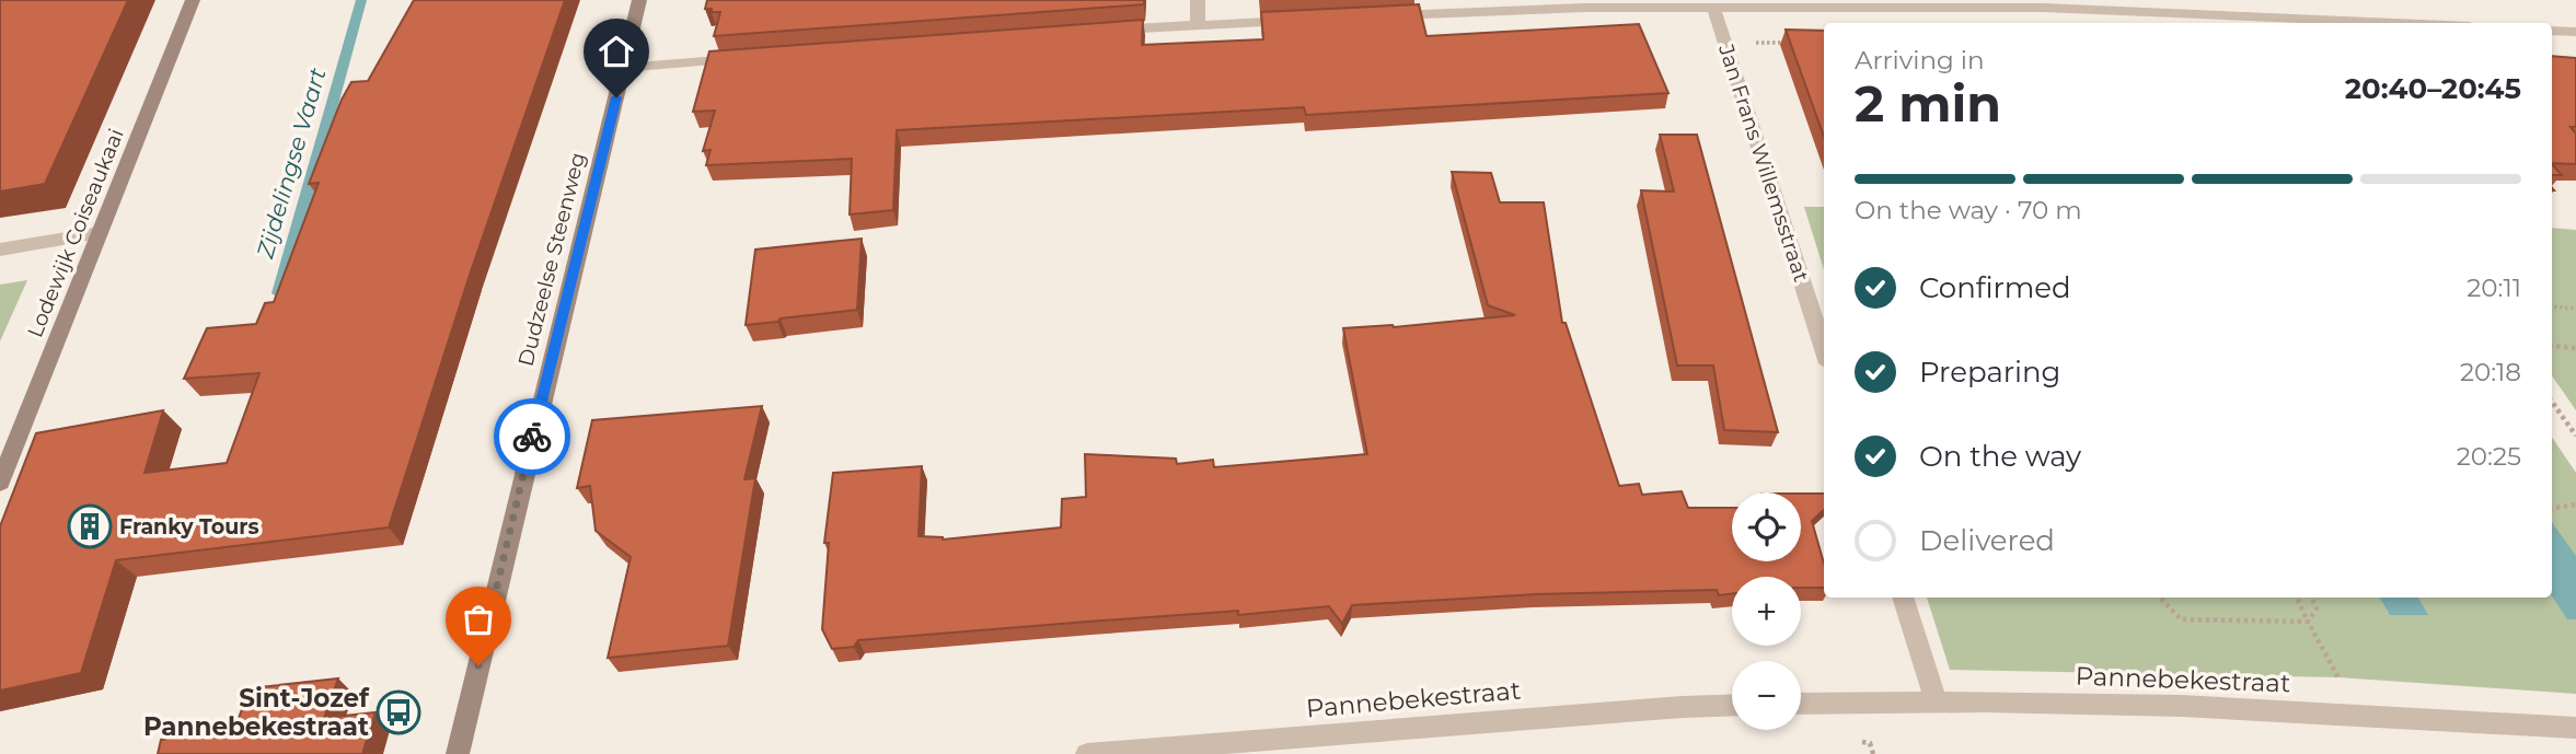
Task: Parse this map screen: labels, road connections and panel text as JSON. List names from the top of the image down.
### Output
{
  "streets": {
    "main road": ["Lodewijk Coiseaukaai", "Dudzeelse Steenweg"],
    "street": ["Jan Frans Willemsstraat", "Pannebekestraat"]
  },
  "water": ["Zijdelingse Vaart"],
  "places": {
    "building": ["Franky Tours"],
    "bus stop": ["Sint-Jozef Pannebekestraat"]
  },
  "page": {
    "heading": ["2 min", "Arriving in", "20:40–20:45"],
    "bar": "On the way · 70 m",
    "list": [
      ["Confirmed", "20:11"],
      ["Preparing", "20:18"],
      ["On the way", "20:25"],
      "Delivered"
    ],
    "map_buttons": ["+", "−"]
  }
}
